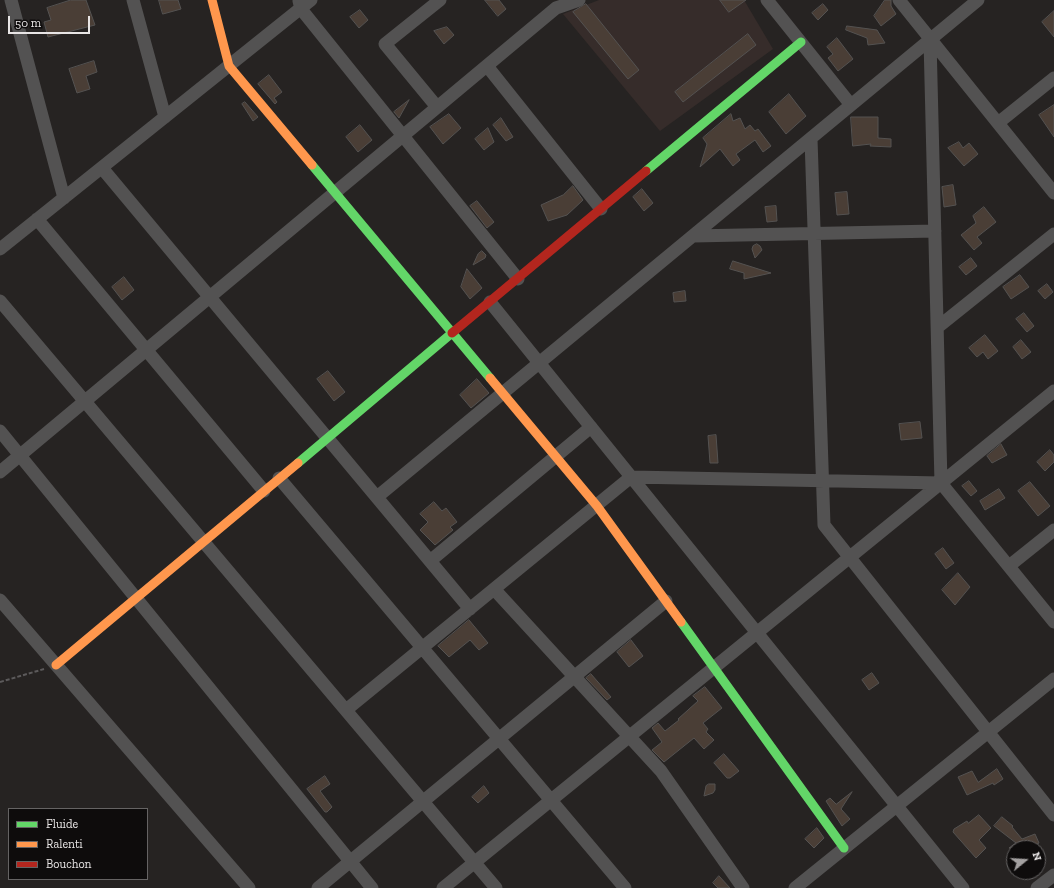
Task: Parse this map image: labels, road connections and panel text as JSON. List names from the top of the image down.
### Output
{
  "legend": ["Fluide", "Ralenti", "Bouchon"],
  "scale_bar": "50 m",
  "north": "right"
}
